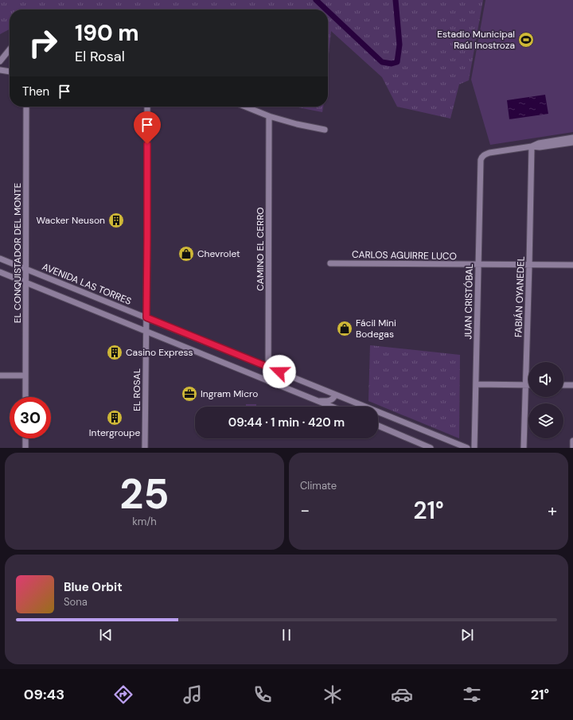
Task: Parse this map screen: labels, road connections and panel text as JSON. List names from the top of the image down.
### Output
{
  "streets": {
    "street": [
      "CAMINO EL CERRO",
      "EL CONQUISTADOR DEL MONTE",
      "CARLOS AGUIRRE LUCO",
      "AVENIDA LAS TORRES",
      "FABIÁN OYANEDEL",
      "JUAN CRISTÓBAL",
      "EL ROSAL"
    ]
  },
  "crossings": [
    ["CAMINO EL CERRO", "AVENIDA LAS TORRES"],
    ["EL CONQUISTADOR DEL MONTE", "AVENIDA LAS TORRES"],
    ["CARLOS AGUIRRE LUCO", "FABIÁN OYANEDEL"],
    ["CARLOS AGUIRRE LUCO", "JUAN CRISTÓBAL"],
    ["AVENIDA LAS TORRES", "EL ROSAL"],
    ["FABIÁN OYANEDEL", "JUAN CRISTÓBAL"]
  ],
  "places": {
    "sports": ["Estadio Municipal Raúl Inostroza"],
    "building": ["Wacker Neuson", "Casino Express", "Intergroupe"],
    "shop": ["Chevrolet", "Fácil Mini Bodegas"],
    "office": ["Ingram Micro"]
  },
  "page": {
    "turn": ["190 m", "El Rosal"],
    "then": "Then",
    "limit": "30",
    "trip": "09:44 · 1 min · 420 m",
    "tile": [
      ["25", "km/h"],
      "Climate"
    ],
    "heat": ["−", "21°", "+"],
    "song": ["Blue Orbit", "Sona"],
    "tabs": ["09:43", "21°"]
  }
}
